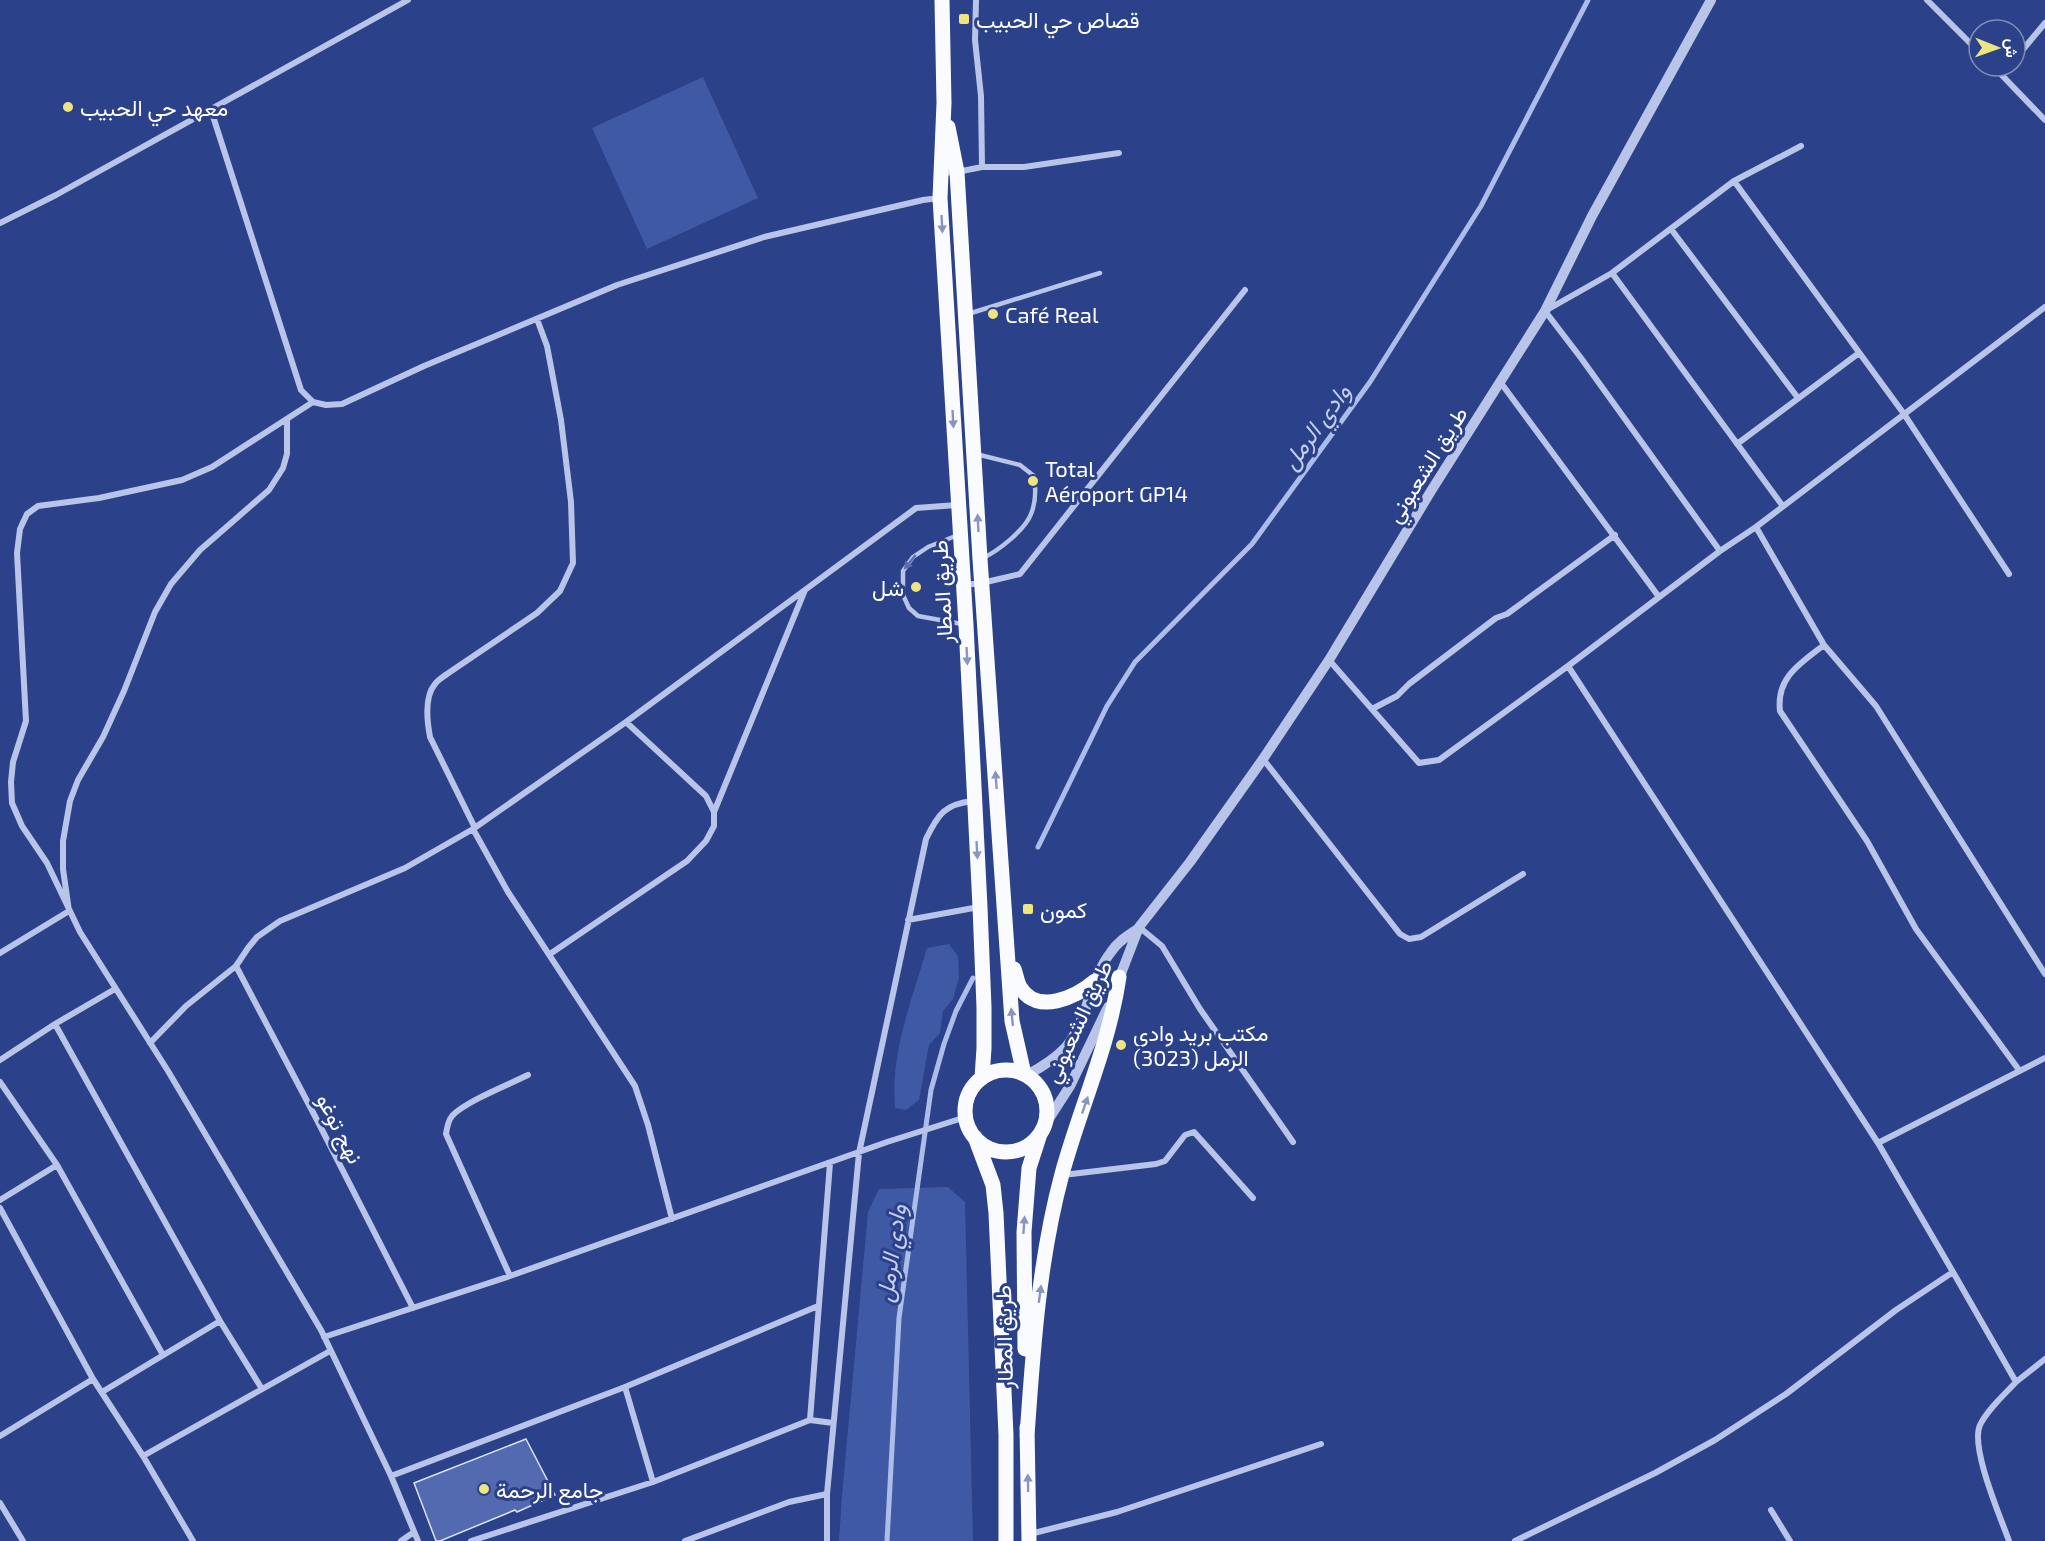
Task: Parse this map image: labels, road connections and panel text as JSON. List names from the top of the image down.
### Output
{
  "streets": {
    "main road": ["طريق المطار"],
    "street": ["طريق الشعبوني", "نهج توغو"]
  },
  "crossings": [
    ["طريق الشعبوني", "طريق المطار"]
  ],
  "water": ["وادي الرمل"],
  "places": {
    "transit": ["قصاص حي الحبيب", "كمون"],
    "other": [
      "معهد حي الحبيب",
      "Café Real",
      "Total Aéroport GP14",
      "شل",
      "مكتب بريد وادي الرمل (3023)",
      "جامع الرحمة"
    ]
  },
  "north": "right"
}
